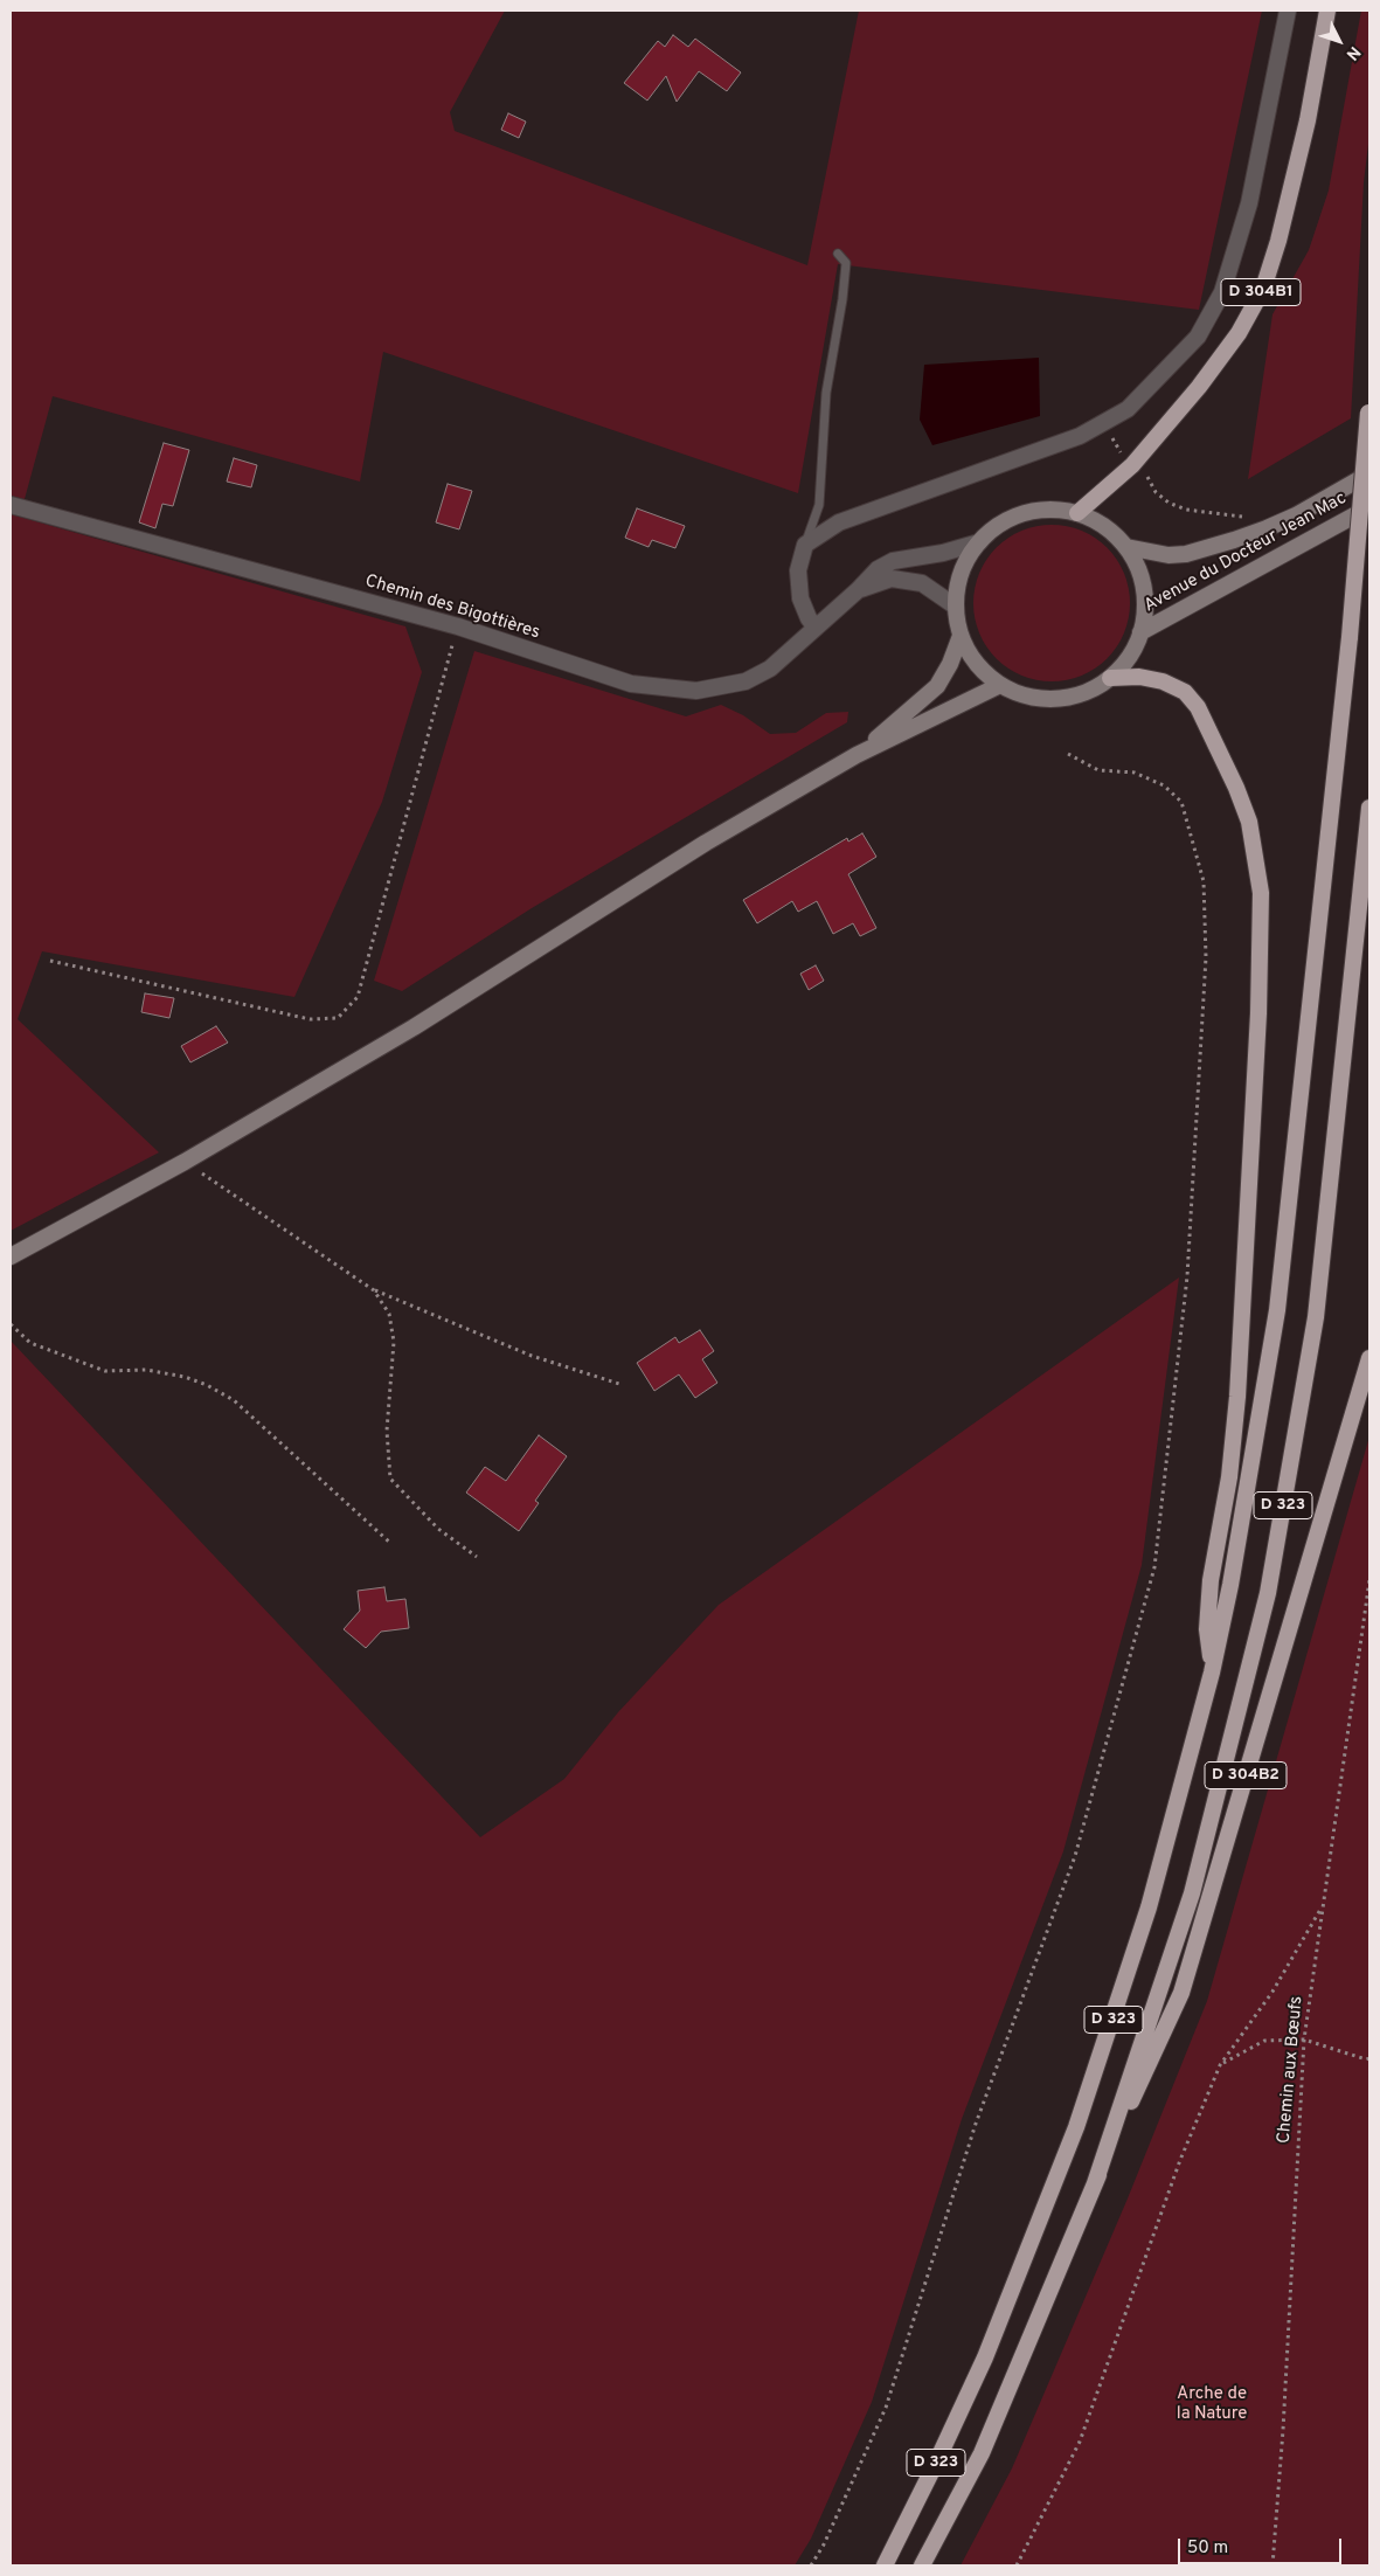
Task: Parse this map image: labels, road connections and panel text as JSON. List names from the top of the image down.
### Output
{
  "streets": {
    "highway": ["D 304B1", "D 323", "D 304B2"],
    "main road": ["Avenue du Docteur Jean Mac"],
    "street": ["Chemin des Bigottières"],
    "path": ["Chemin aux Bœufs"]
  },
  "crossings": [
    ["D 304B1", "Avenue du Docteur Jean Mac"],
    ["D 304B1", "Chemin des Bigottières"],
    ["Avenue du Docteur Jean Mac", "Chemin des Bigottières"],
    ["D 323", "D 304B2"]
  ],
  "parks": ["Arche de la Nature"],
  "scale_bar": "50 m",
  "north": "bottom right"
}
